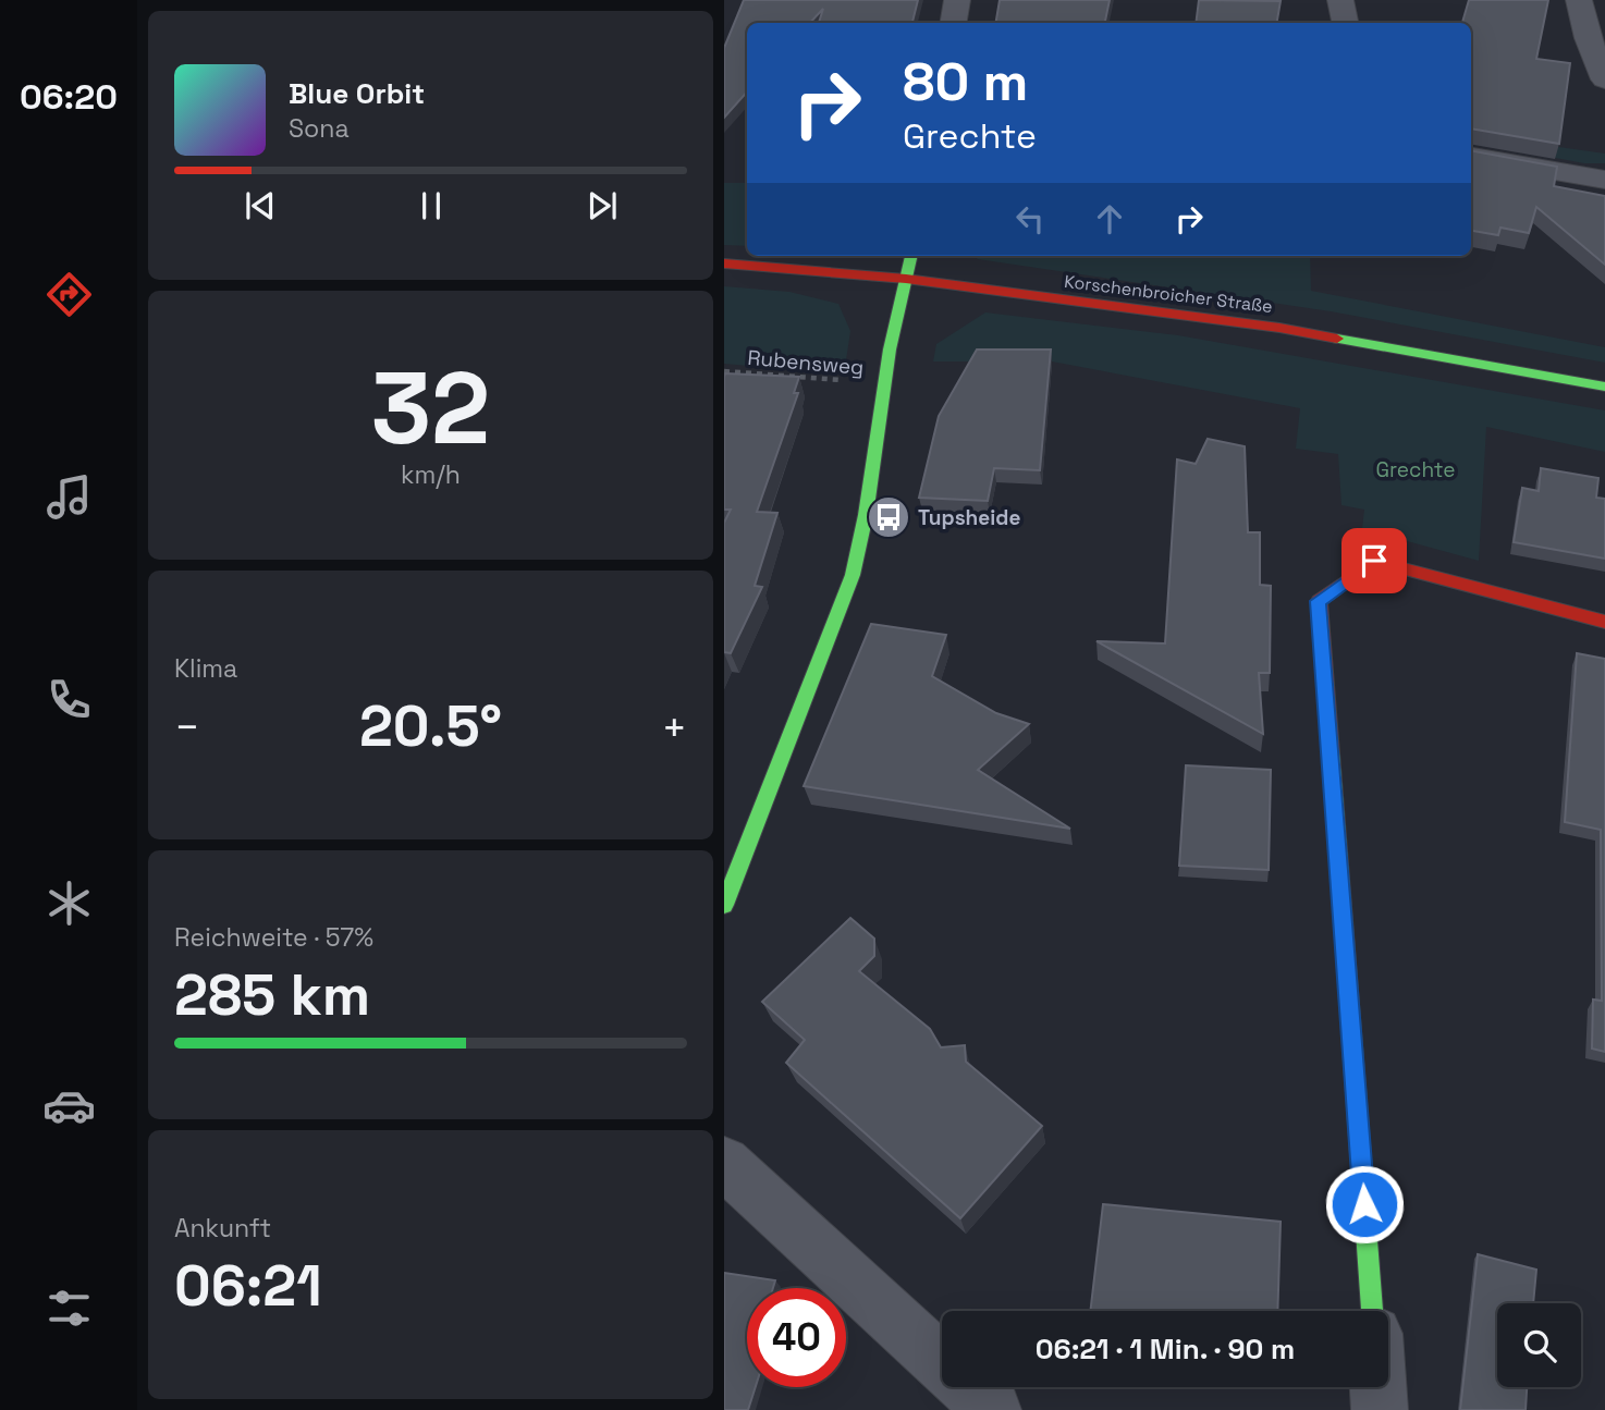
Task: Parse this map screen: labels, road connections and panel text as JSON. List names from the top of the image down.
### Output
{
  "streets": {
    "street": ["Korschenbroicher Straße"],
    "path": ["Rubensweg"]
  },
  "parks": ["Grechte"],
  "places": {
    "bus stop": ["Tupsheide"]
  },
  "page": {
    "tabs": "06:20",
    "turn": ["80 m", "Grechte"],
    "song": ["Blue Orbit", "Sona"],
    "tile": [
      ["32", "km/h"],
      "Klima",
      ["Reichweite · 57%", "285 km"],
      ["Ankunft", "06:21"]
    ],
    "heat": ["−", "20.5°", "+"],
    "limit": "40",
    "trip": "06:21 · 1 Min. · 90 m"
  }
}
